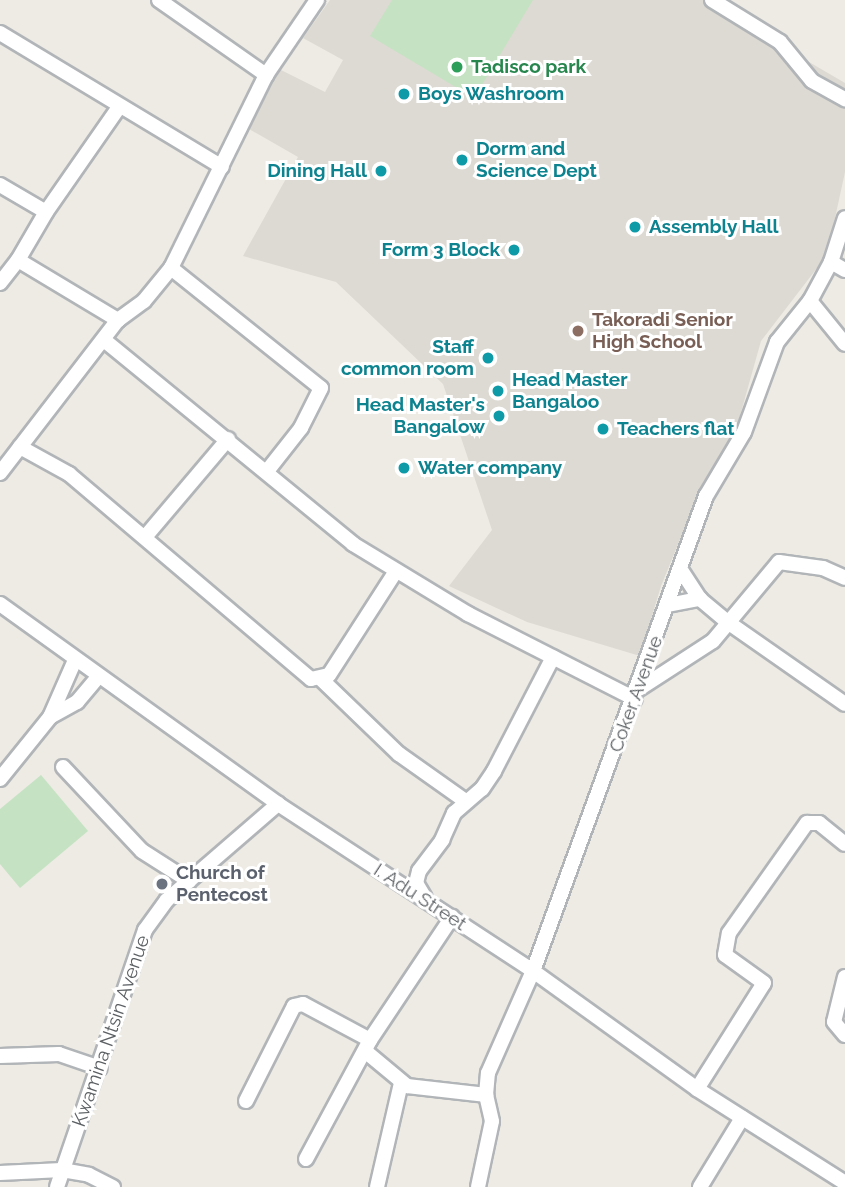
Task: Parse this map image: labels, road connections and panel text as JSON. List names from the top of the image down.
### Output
{
  "streets": {
    "street": ["Coker Avenue", "I. Adu Street", "Kwamina Ntsin Avenue"]
  },
  "crossings": [
    ["Coker Avenue", "I. Adu Street"],
    ["I. Adu Street", "Kwamina Ntsin Avenue"]
  ],
  "places": [
    "Tadisco park",
    "Boys Washroom",
    "Dorm and Science Dept",
    "Dining Hall",
    "Assembly Hall",
    "Form 3 Block",
    "Takoradi Senior High School",
    "Staff common room",
    "Head Master Bangaloo",
    "Head Master's Bangalow",
    "Teachers flat",
    "Water company",
    "Church of Pentecost"
  ]
}
